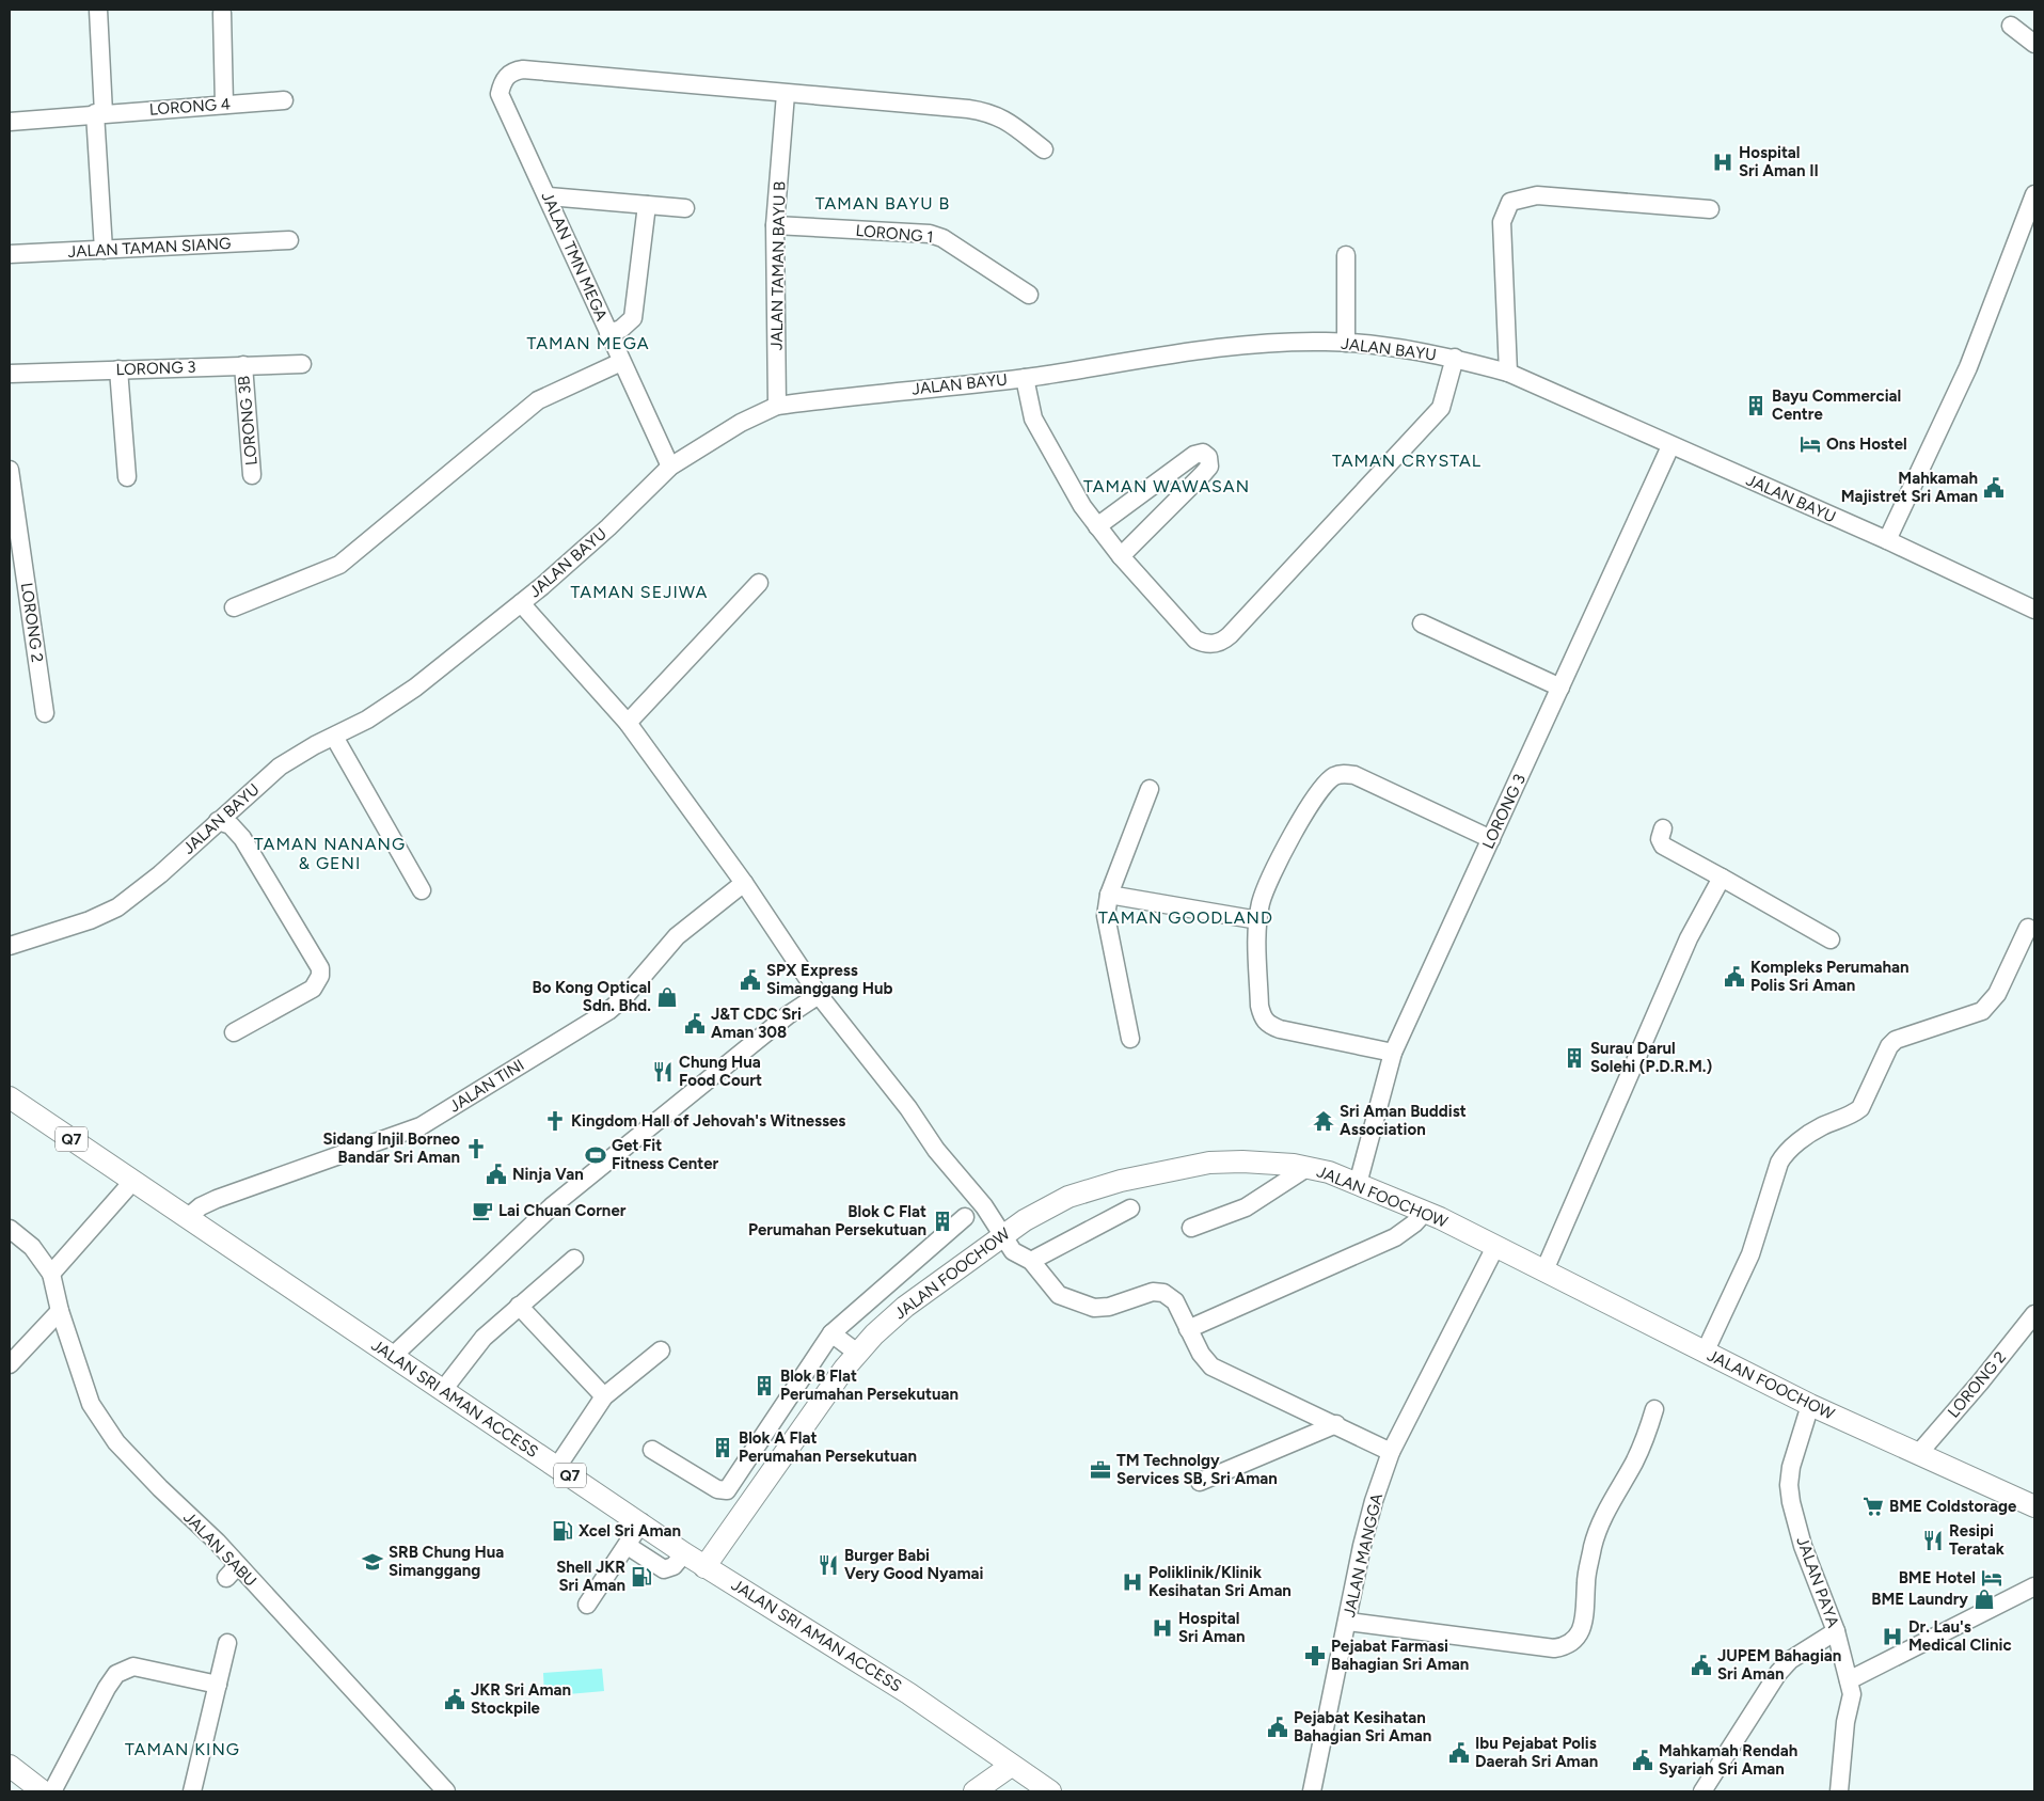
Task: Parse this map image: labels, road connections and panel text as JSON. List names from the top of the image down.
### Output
{
  "streets": {
    "main road": ["Q7", "JALAN FOOCHOW", "JALAN SRI AMAN ACCESS"],
    "street": [
      "LORONG 4",
      "LORONG 1",
      "JALAN TAMAN SIANG",
      "JALAN TMN MEGA",
      "JALAN TAMAN BAYU B",
      "JALAN BAYU",
      "LORONG 3",
      "LORONG 3B",
      "LORONG 2",
      "JALAN TINI",
      "JALAN SABU",
      "JALAN MANGGA",
      "JALAN PAYA"
    ]
  },
  "crossings": [
    ["LORONG 1", "JALAN TAMAN BAYU B"],
    ["JALAN TMN MEGA", "JALAN TAMAN BAYU B"],
    ["JALAN TMN MEGA", "JALAN BAYU"],
    ["JALAN TAMAN BAYU B", "JALAN BAYU"],
    ["JALAN BAYU", "LORONG 3"],
    ["LORONG 3", "LORONG 3B"],
    ["LORONG 3", "JALAN FOOCHOW"],
    ["LORONG 2", "JALAN FOOCHOW"],
    ["JALAN TINI", "JALAN SRI AMAN ACCESS"],
    ["Q7", "JALAN SRI AMAN ACCESS"],
    ["JALAN FOOCHOW", "JALAN SRI AMAN ACCESS"],
    ["JALAN FOOCHOW", "JALAN MANGGA"],
    ["JALAN FOOCHOW", "JALAN PAYA"]
  ],
  "districts": [
    "TAMAN BAYU B",
    "TAMAN MEGA",
    "TAMAN CRYSTAL",
    "TAMAN WAWASAN",
    "TAMAN SEJIWA",
    "TAMAN NANANG & GENI",
    "TAMAN GOODLAND",
    "TAMAN KING"
  ],
  "places": {
    "hospital": [
      "Hospital Sri Aman II",
      "Poliklinik/Klinik Kesihatan Sri Aman",
      "Hospital Sri Aman",
      "Dr. Lau's Medical Clinic"
    ],
    "building": [
      "Bayu Commercial Centre",
      "Surau Darul Solehi (P.D.R.M.)",
      "Blok C Flat Perumahan Persekutuan",
      "Blok B Flat Perumahan Persekutuan",
      "Blok A Flat Perumahan Persekutuan"
    ],
    "hotel": ["Ons Hostel", "BME Hotel"],
    "public building": [
      "Mahkamah Majistret Sri Aman",
      "Kompleks Perumahan Polis Sri Aman",
      "SPX Express Simanggang Hub",
      "J&T CDC Sri Aman 308",
      "Ninja Van",
      "JUPEM Bahagian Sri Aman",
      "JKR Sri Aman Stockpile",
      "Pejabat Kesihatan Bahagian Sri Aman",
      "Ibu Pejabat Polis Daerah Sri Aman",
      "Mahkamah Rendah Syariah Sri Aman"
    ],
    "shop": ["Bo Kong Optical Sdn. Bhd.", "BME Laundry"],
    "restaurant": ["Chung Hua Food Court", "Resipi Teratak", "Burger Babi Very Good Nyamai"],
    "church": ["Kingdom Hall of Jehovah's Witnesses", "Sidang Injil Borneo Bandar Sri Aman"],
    "temple": ["Sri Aman Buddist Association"],
    "sports": ["Get Fit Fitness Center"],
    "cafe": ["Lai Chuan Corner"],
    "office": ["TM Technolgy Services SB, Sri Aman"],
    "supermarket": ["BME Coldstorage"],
    "fuel station": ["Xcel Sri Aman", "Shell JKR Sri Aman"],
    "school or university": ["SRB Chung Hua Simanggang"],
    "pharmacy": ["Pejabat Farmasi Bahagian Sri Aman"]
  }
}
